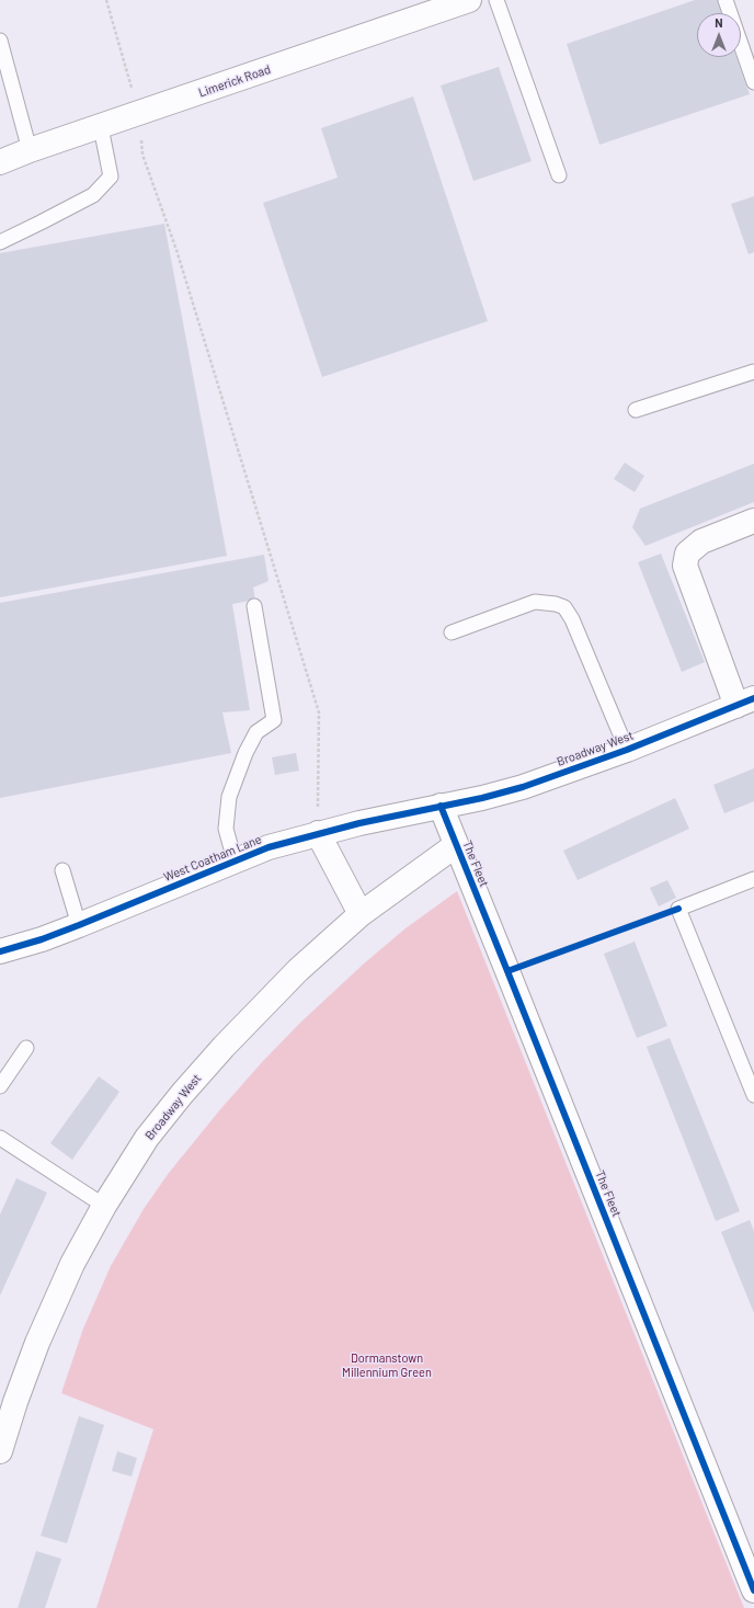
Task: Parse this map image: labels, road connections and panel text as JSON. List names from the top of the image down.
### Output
{
  "streets": {
    "street": [
      "Limerick Road",
      "Broadway West",
      "West Coatham Lane",
      "The Fleet"
    ]
  },
  "crossings": [
    ["Broadway West", "West Coatham Lane"],
    ["Broadway West", "The Fleet"],
    ["West Coatham Lane", "The Fleet"]
  ],
  "parks": ["Dormanstown Millennium Green"],
  "north": "top"
}
